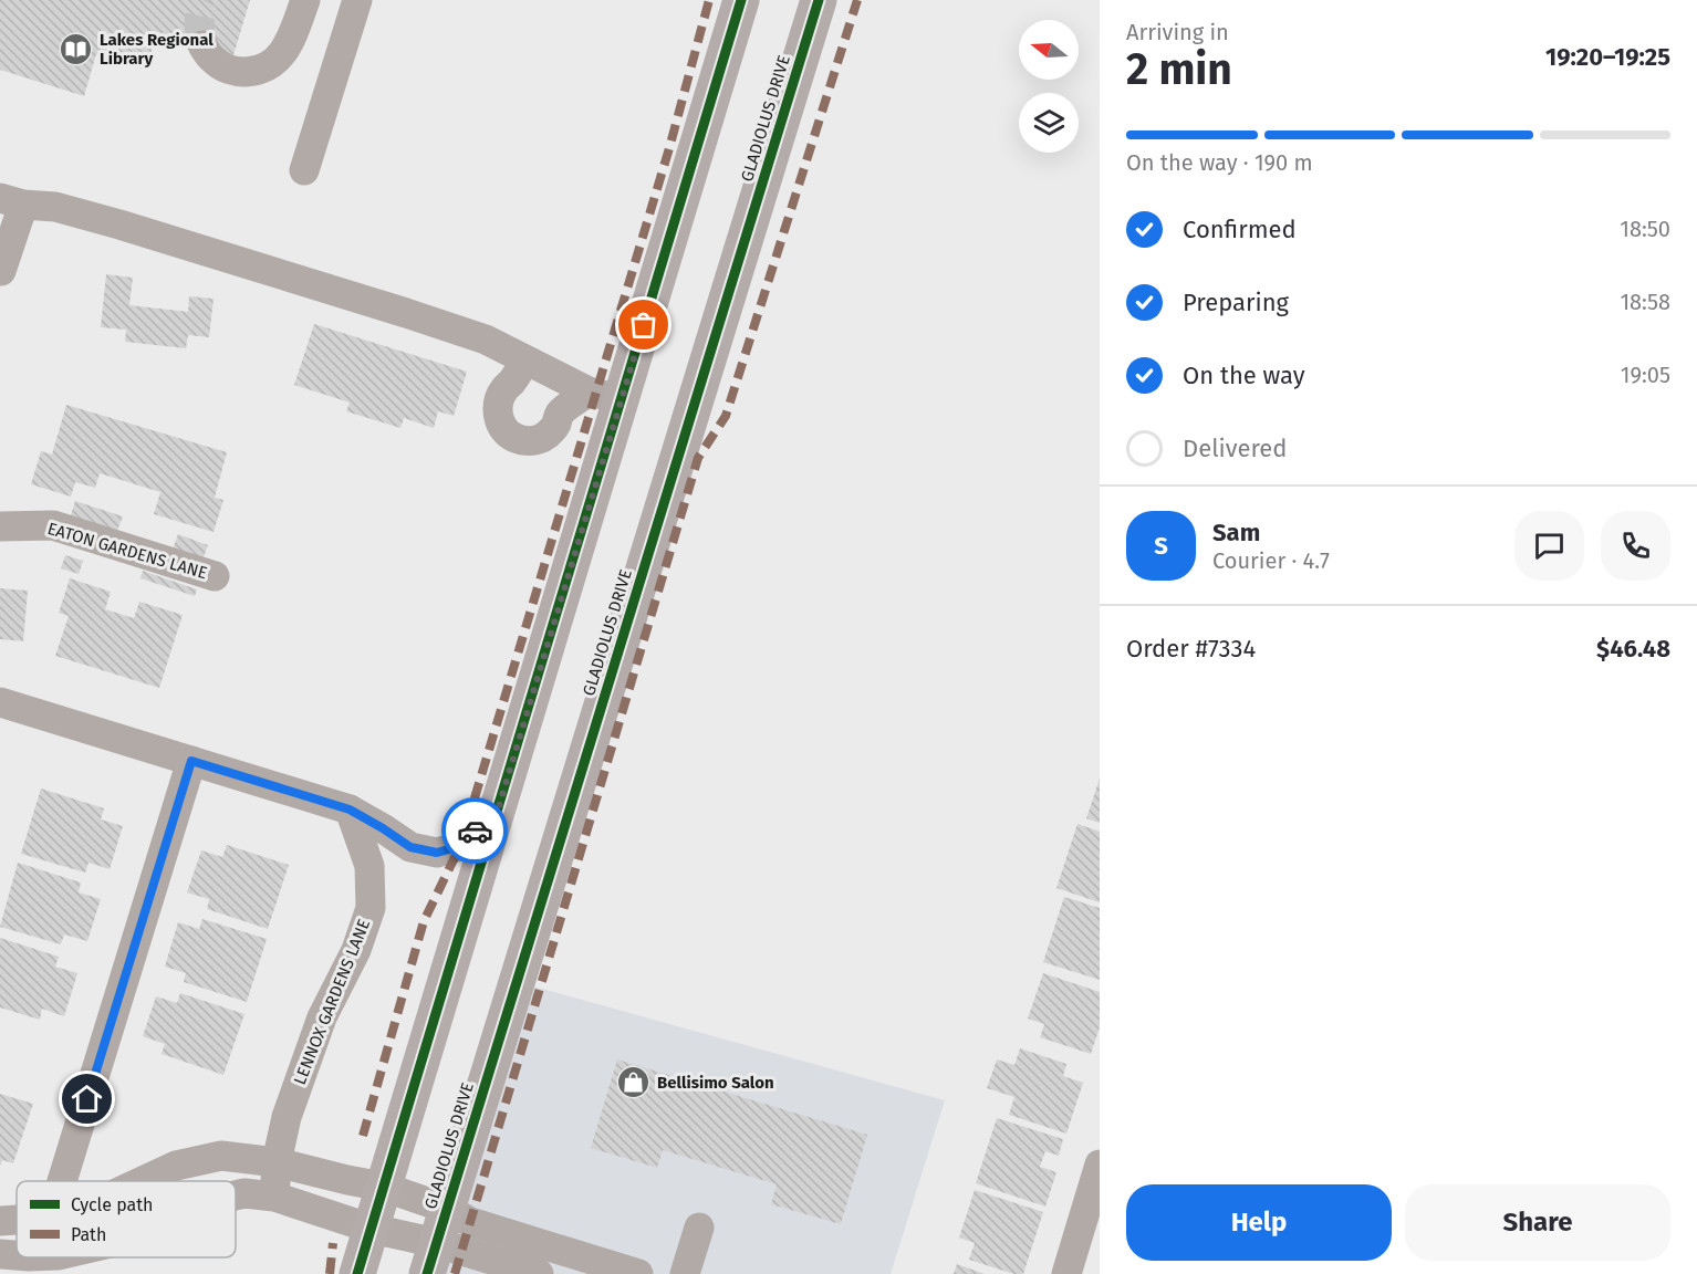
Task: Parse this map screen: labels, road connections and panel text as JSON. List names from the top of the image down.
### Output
{
  "streets": {
    "main road": ["GLADIOLUS DRIVE"],
    "street": ["EATON GARDENS LANE", "LENNOX GARDENS LANE"]
  },
  "places": {
    "library": ["Lakes Regional Library"],
    "shop": ["Bellisimo Salon"]
  },
  "legend": ["Cycle path", "Path"],
  "north": "left",
  "page": {
    "heading": ["2 min", "Arriving in", "19:20–19:25"],
    "panel": [
      "Sam",
      "Courier · 4.7",
      "Order #7334",
      "$46.48"
    ],
    "bar": "On the way · 190 m",
    "list": [
      ["Confirmed", "18:50"],
      ["Preparing", "18:58"],
      ["On the way", "19:05"],
      "Delivered"
    ],
    "round": "S",
    "buttons": ["Help", "Share"]
  }
}
